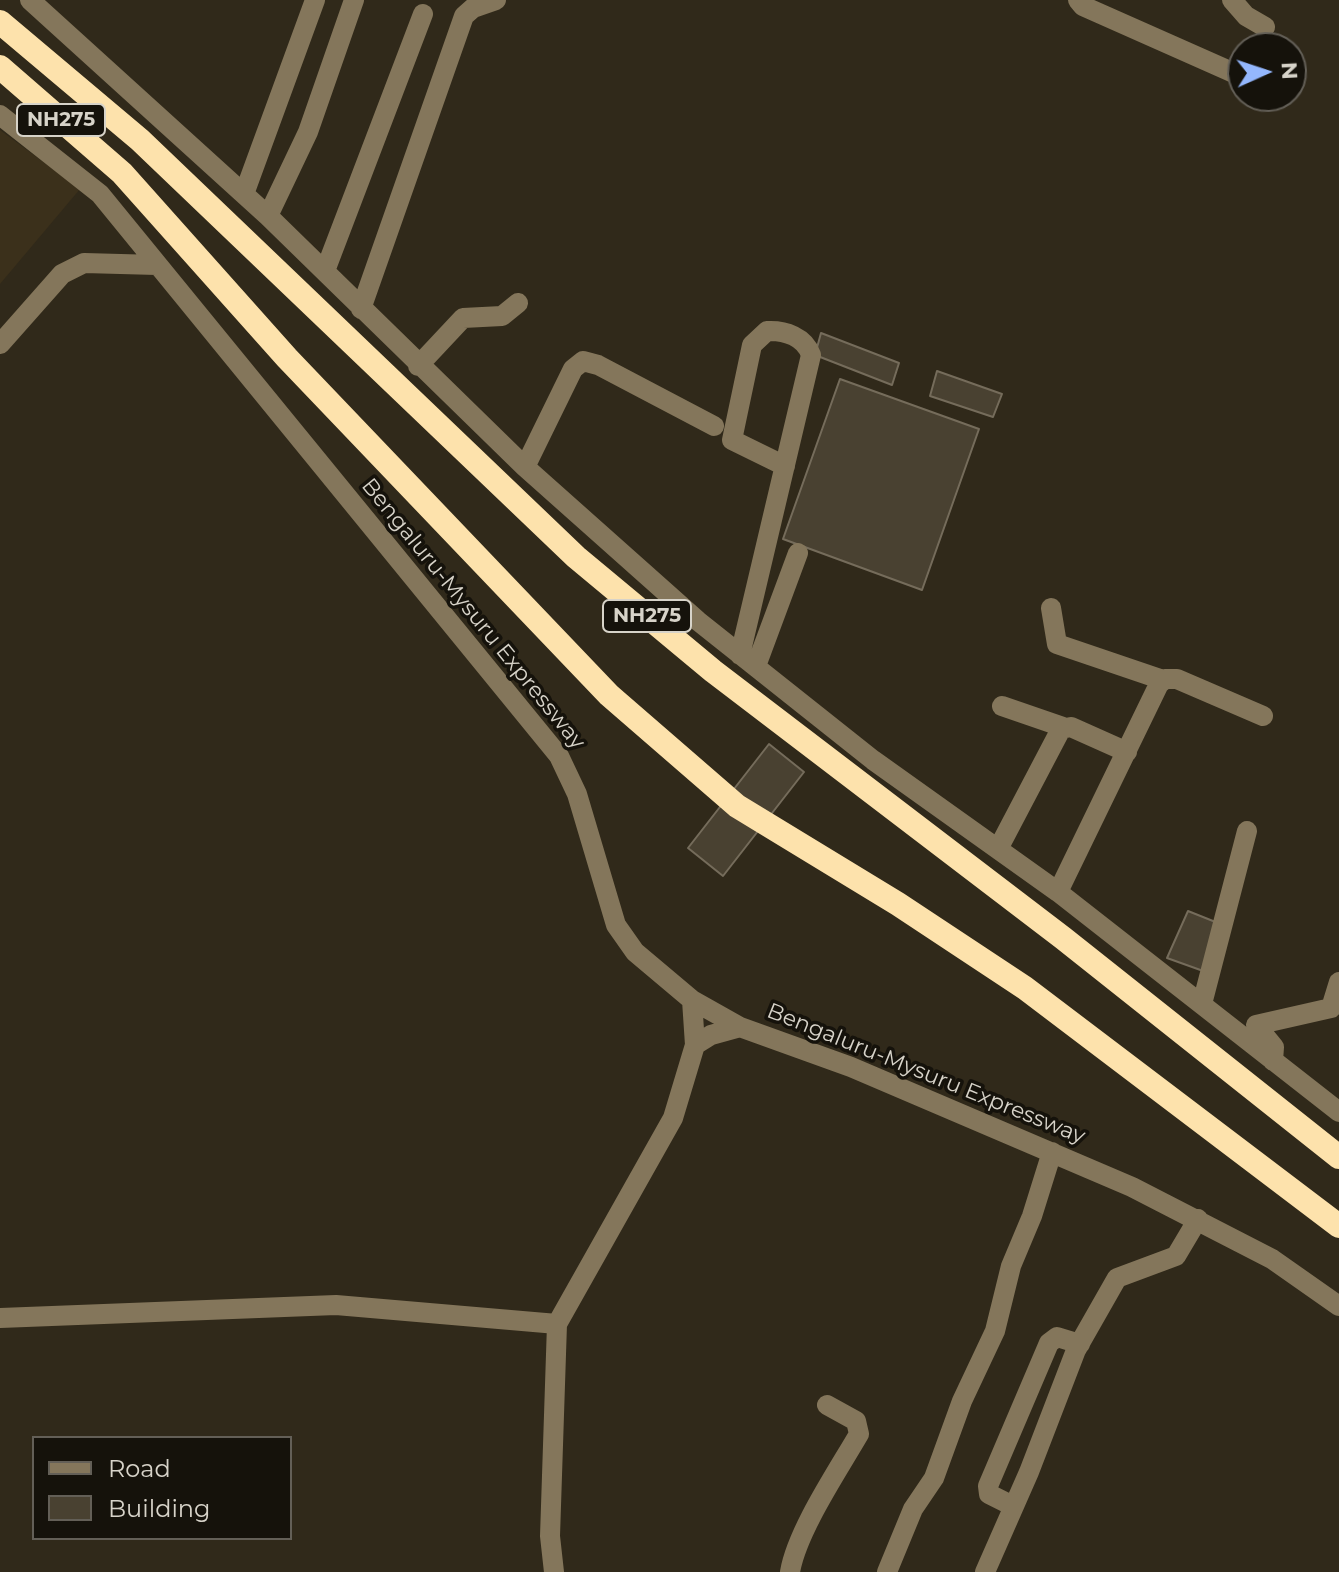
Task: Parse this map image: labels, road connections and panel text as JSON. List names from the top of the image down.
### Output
{
  "streets": {
    "highway": ["NH275", "Bengaluru-Mysuru Expressway"]
  },
  "legend": ["Road", "Building"],
  "north": "right"
}
